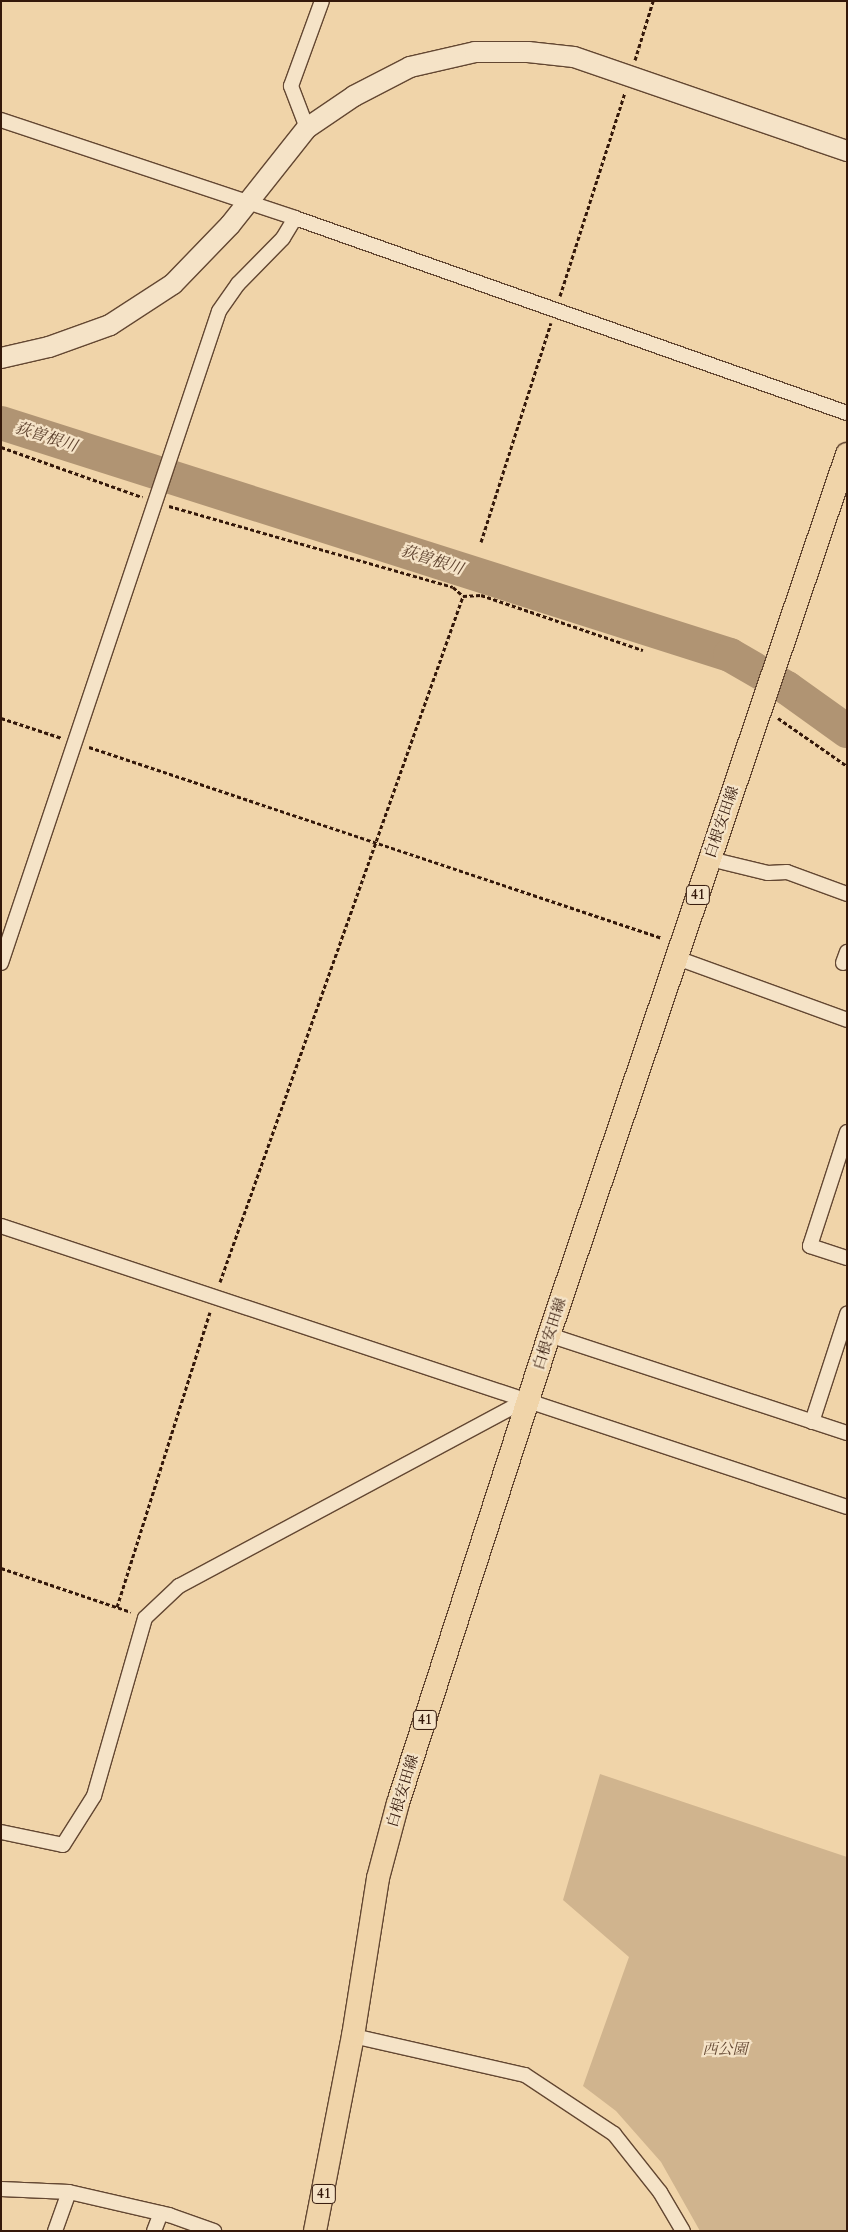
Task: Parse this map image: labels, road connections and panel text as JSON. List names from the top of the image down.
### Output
{
  "streets": {
    "main road": ["白根安田線", "41"]
  },
  "water": ["荻曽根川"],
  "parks": ["西公園"]
}
